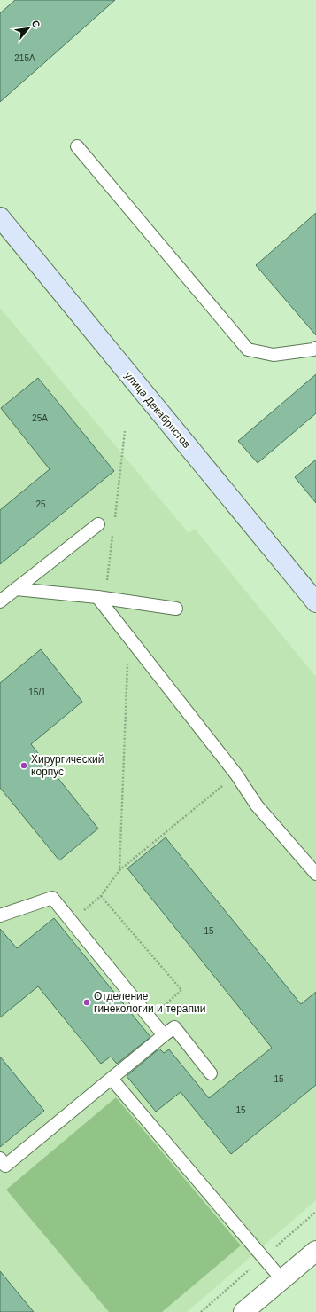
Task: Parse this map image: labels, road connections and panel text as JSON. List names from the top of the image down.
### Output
{
  "streets": {
    "main road": ["улица Декабристов"]
  },
  "places": ["Хирургический корпус", "Отделение гинекологии и терапии"],
  "house_numbers": [
    "215А",
    "25А",
    "25",
    "15/1",
    "15",
    "15",
    "15"
  ],
  "north": "top right"
}
